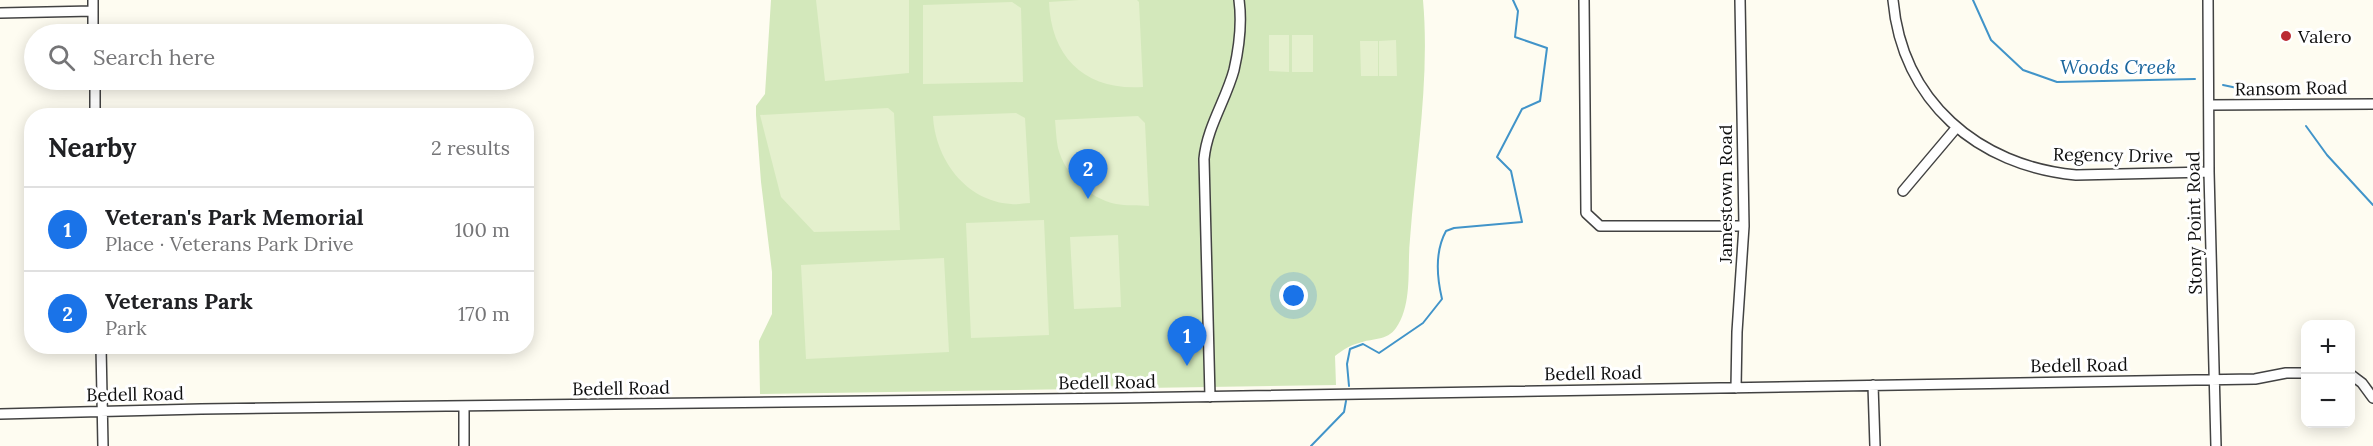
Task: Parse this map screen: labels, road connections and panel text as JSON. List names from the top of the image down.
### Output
{
  "streets": {
    "street": [
      "Ransom Road",
      "Regency Drive",
      "Jamestown Road",
      "Stony Point Road",
      "Bedell Road"
    ]
  },
  "crossings": [
    ["Ransom Road", "Stony Point Road"],
    ["Regency Drive", "Stony Point Road"],
    ["Jamestown Road", "Bedell Road"],
    ["Stony Point Road", "Bedell Road"]
  ],
  "water": ["Woods Creek"],
  "places": ["Valero"],
  "page": {
    "search": "Search here",
    "heading": ["Nearby", "2 results"],
    "pins": ["2", "1"],
    "list": [
      {
        "mark": "1",
        "name": "Veteran's Park Memorial",
        "note": "Place · Veterans Park Drive",
        "value": "100 m"
      },
      {
        "mark": "2",
        "name": "Veterans Park",
        "note": "Park",
        "value": "170 m"
      }
    ],
    "map_buttons": ["+", "−"]
  }
}
